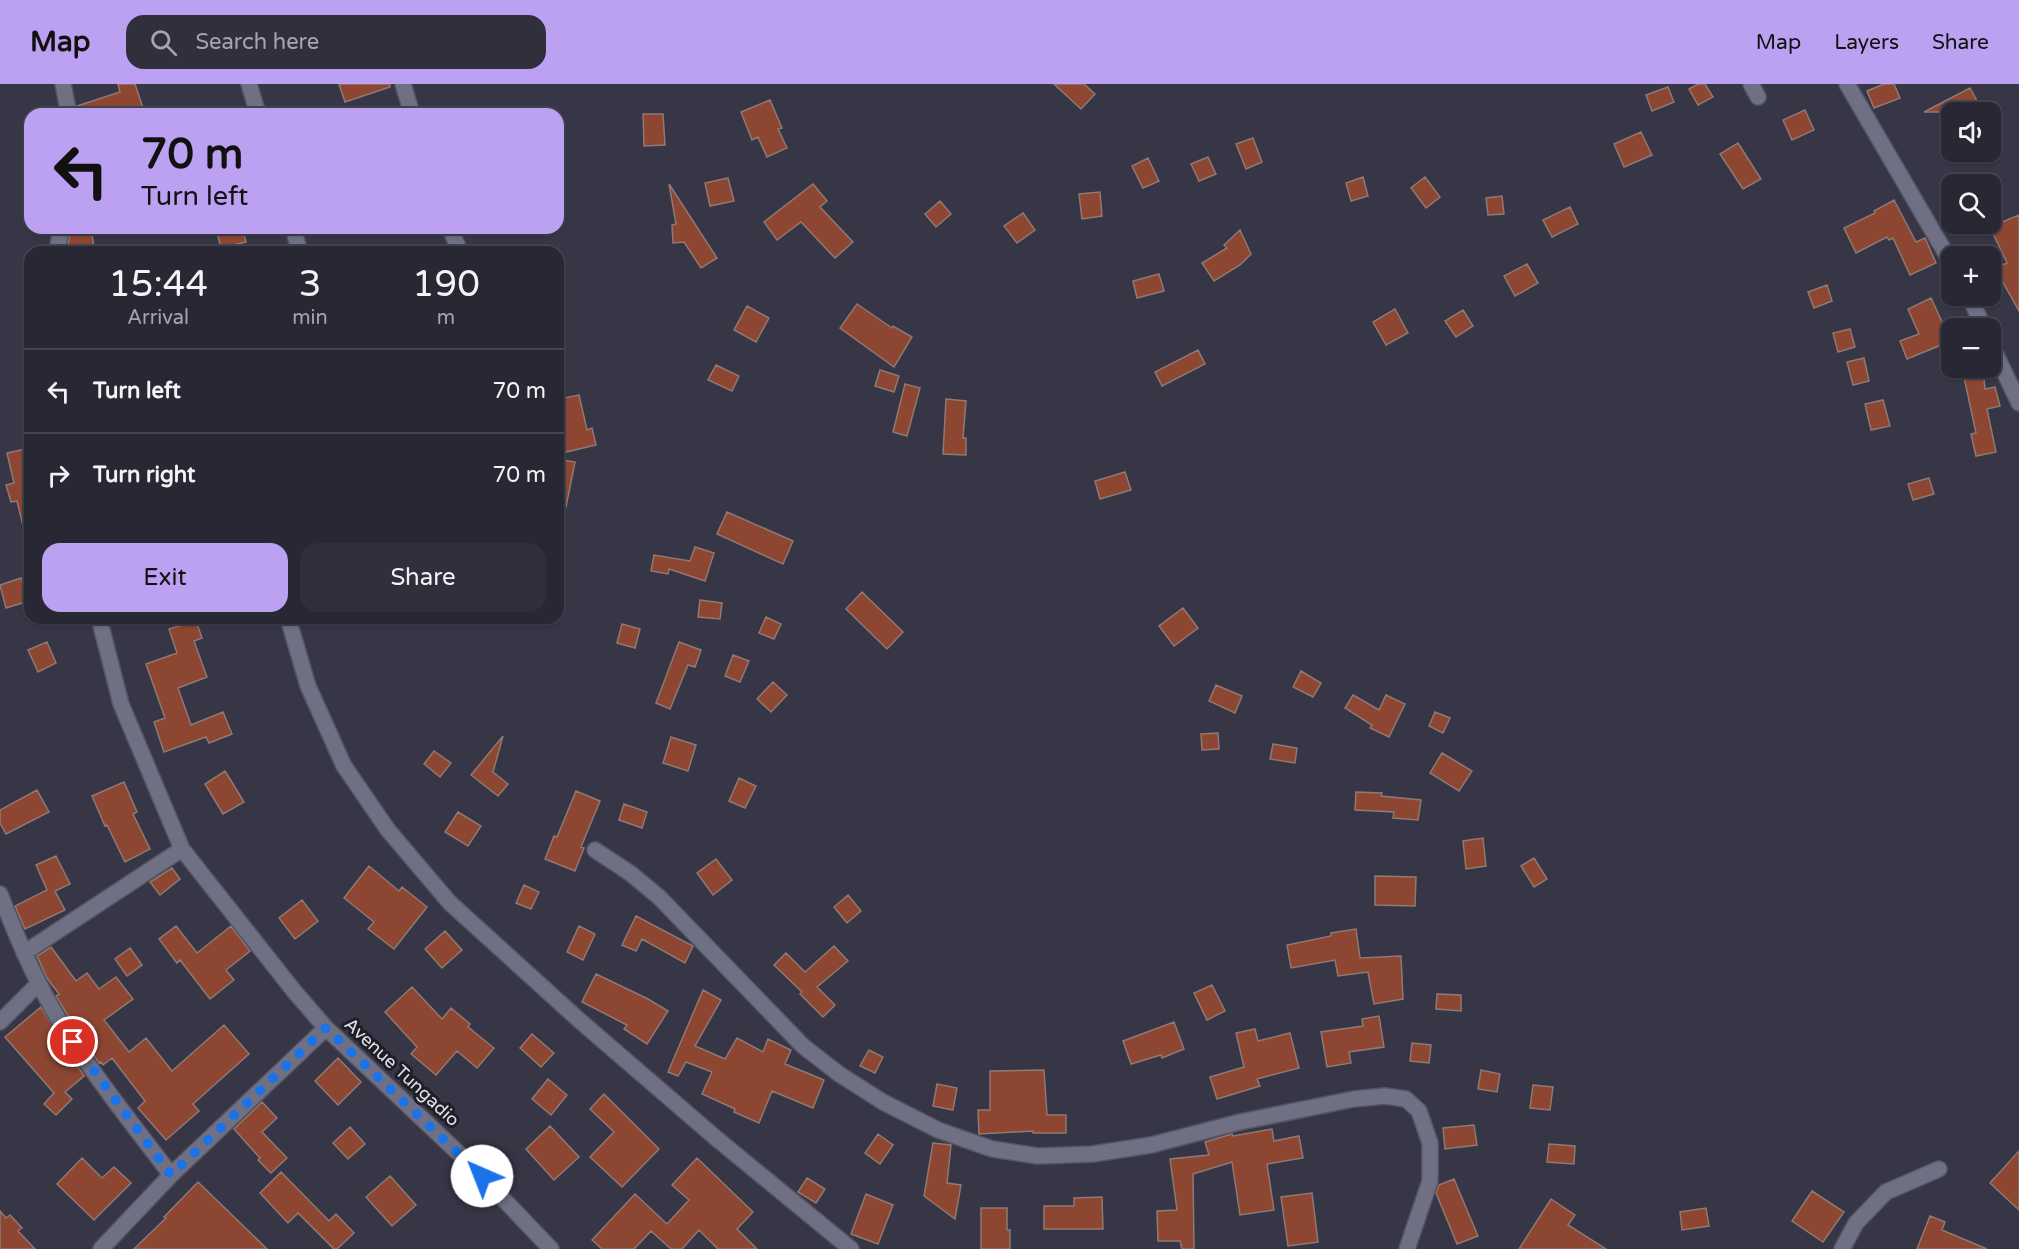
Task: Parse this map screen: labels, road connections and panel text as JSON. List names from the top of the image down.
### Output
{
  "streets": {
    "street": ["Avenue Tungadio"]
  },
  "page": {
    "header": "Map",
    "search": "Search here",
    "nav": ["Map", "Layers", "Share"],
    "map_buttons": ["+", "−"],
    "turn": ["70 m", "Turn left"],
    "eta": [
      "15:44",
      "Arrival",
      "3",
      "min",
      "190",
      "m"
    ],
    "list": [
      {
        "name": "Turn left",
        "value": "70 m"
      },
      {
        "name": "Turn right",
        "value": "70 m"
      }
    ],
    "buttons": ["Exit", "Share"]
  }
}
